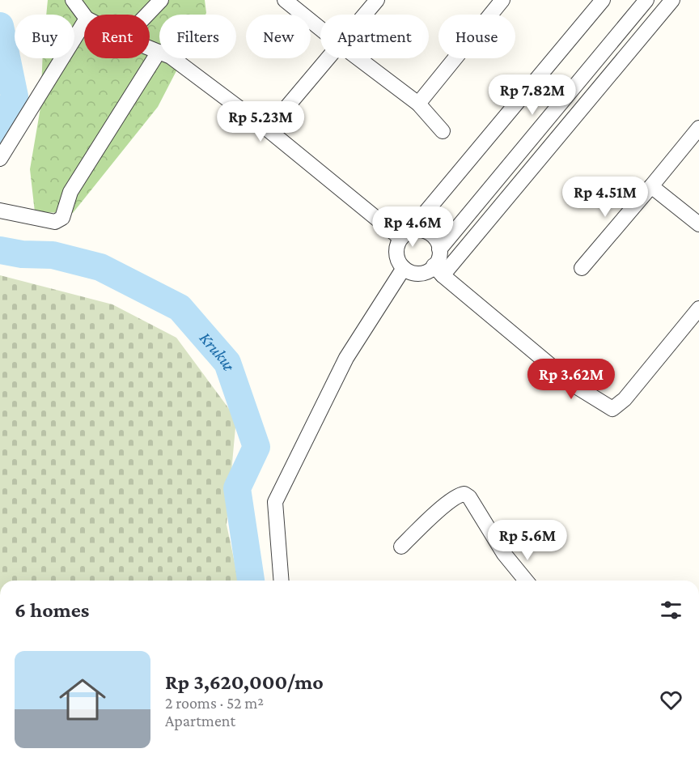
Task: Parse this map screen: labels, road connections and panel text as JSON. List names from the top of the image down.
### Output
{
  "water": ["Krukut"],
  "page": {
    "chip": [
      "Buy",
      "Rent",
      "Filters",
      "New",
      "Apartment",
      "House"
    ],
    "price": [
      "Rp 7.82M",
      "Rp 5.23M",
      "Rp 4.51M",
      "Rp 4.6M",
      "Rp 3.62M",
      "Rp 5.6M"
    ],
    "heading": "6 homes",
    "list": [
      {
        "name": "Rp 3,620,000/mo",
        "note": "2 rooms · 52 m² · Apartment"
      }
    ]
  }
}
